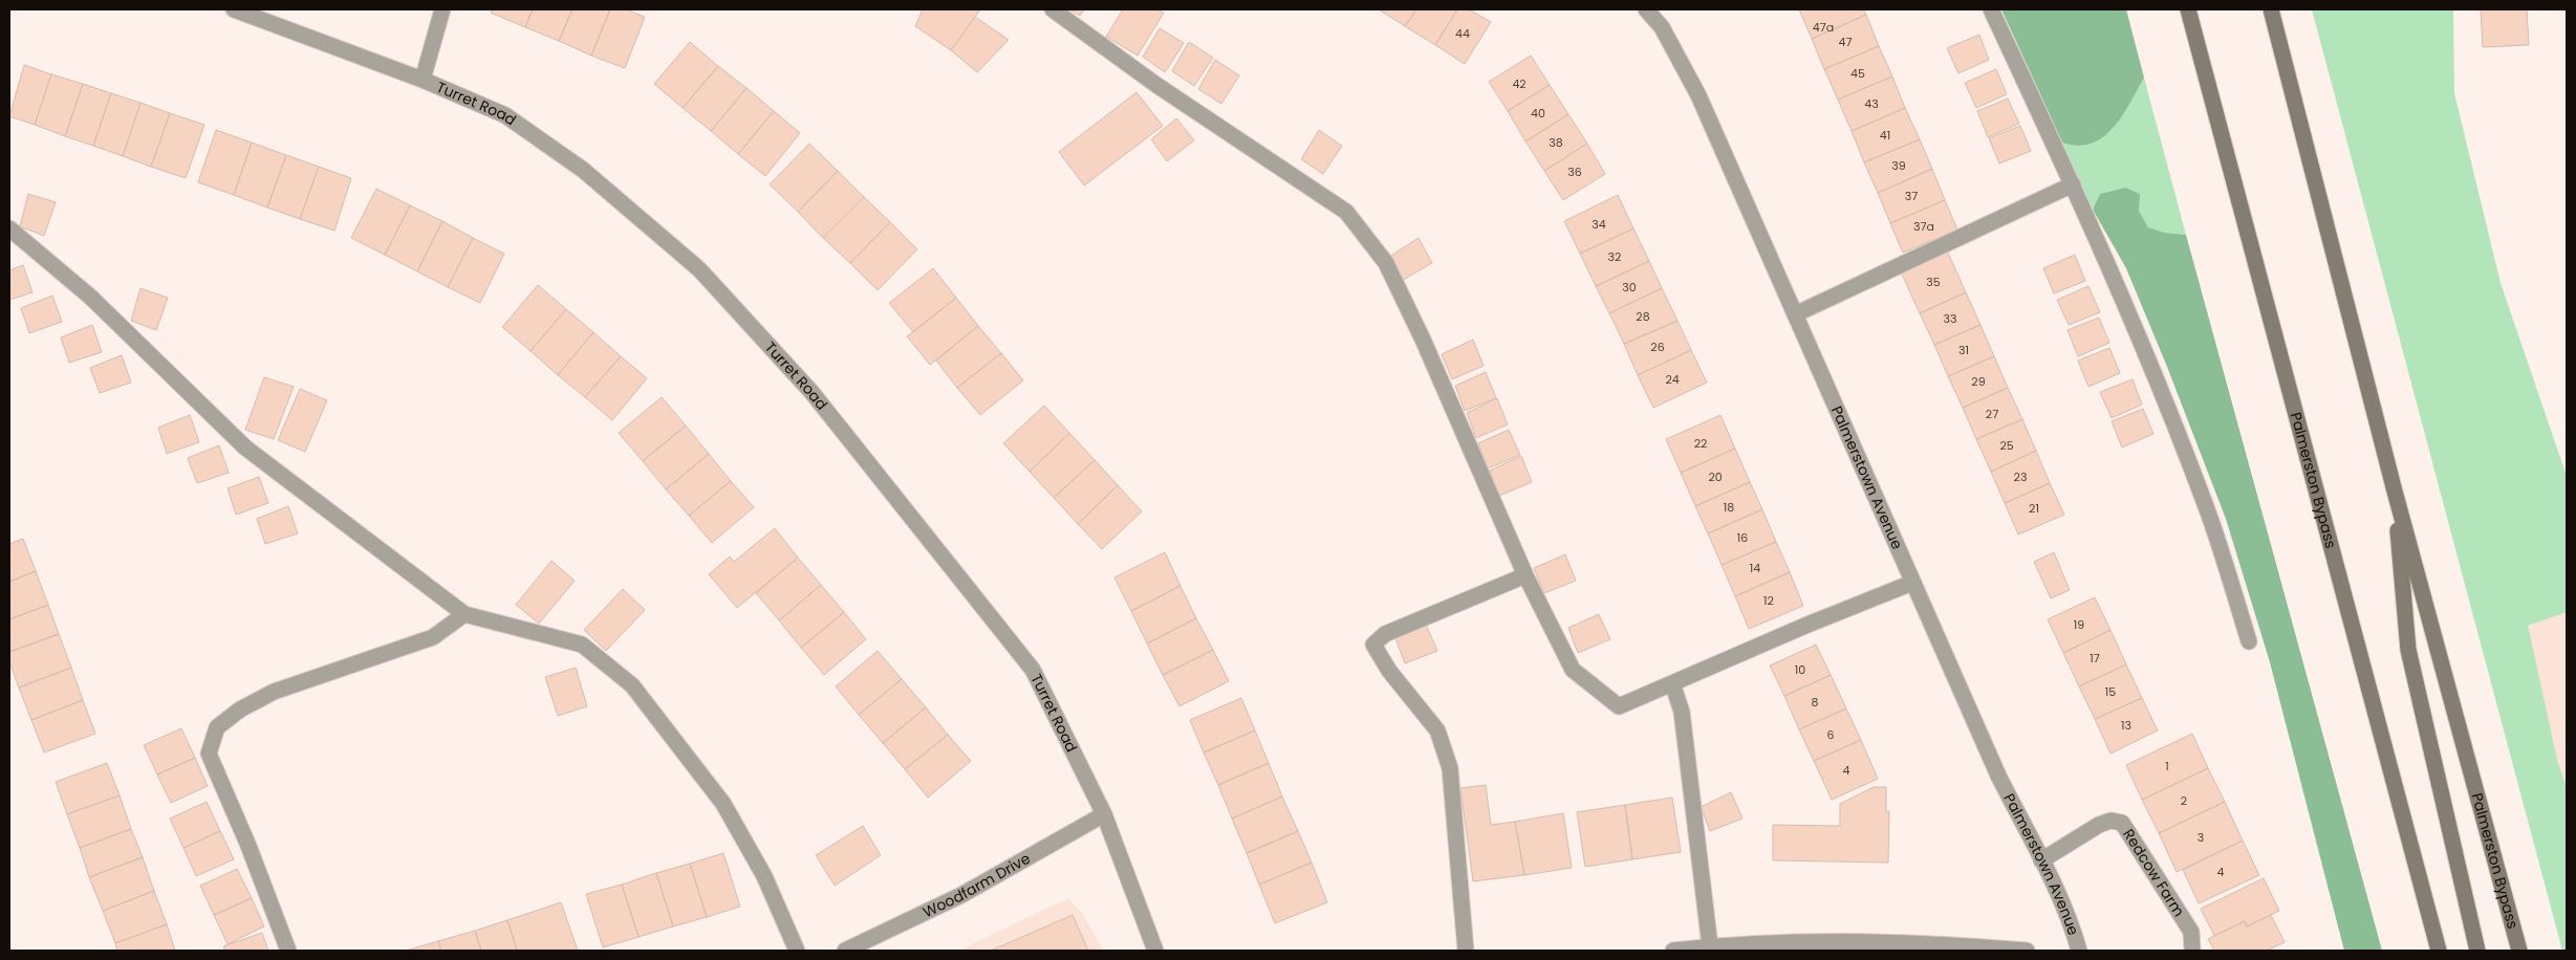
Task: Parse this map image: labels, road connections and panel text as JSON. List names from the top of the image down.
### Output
{
  "streets": {
    "main road": ["Palmerston Bypass"],
    "street": [
      "Turret Road",
      "Palmerstown Avenue",
      "Redcow Farm",
      "Woodfarm Drive"
    ]
  },
  "crossings": [
    ["Turret Road", "Woodfarm Drive"],
    ["Palmerstown Avenue", "Redcow Farm"]
  ],
  "house_numbers": [
    "47a",
    "44",
    "47",
    "45",
    "42",
    "43",
    "40",
    "41",
    "38",
    "39",
    "36",
    "37",
    "34",
    "37a",
    "32",
    "35",
    "30",
    "28",
    "33",
    "26",
    "31",
    "24",
    "29",
    "27",
    "22",
    "25",
    "20",
    "23",
    "18",
    "21",
    "16",
    "14",
    "12",
    "19",
    "17",
    "10",
    "15",
    "8",
    "13",
    "6",
    "1",
    "4",
    "2",
    "3",
    "4"
  ]
}
